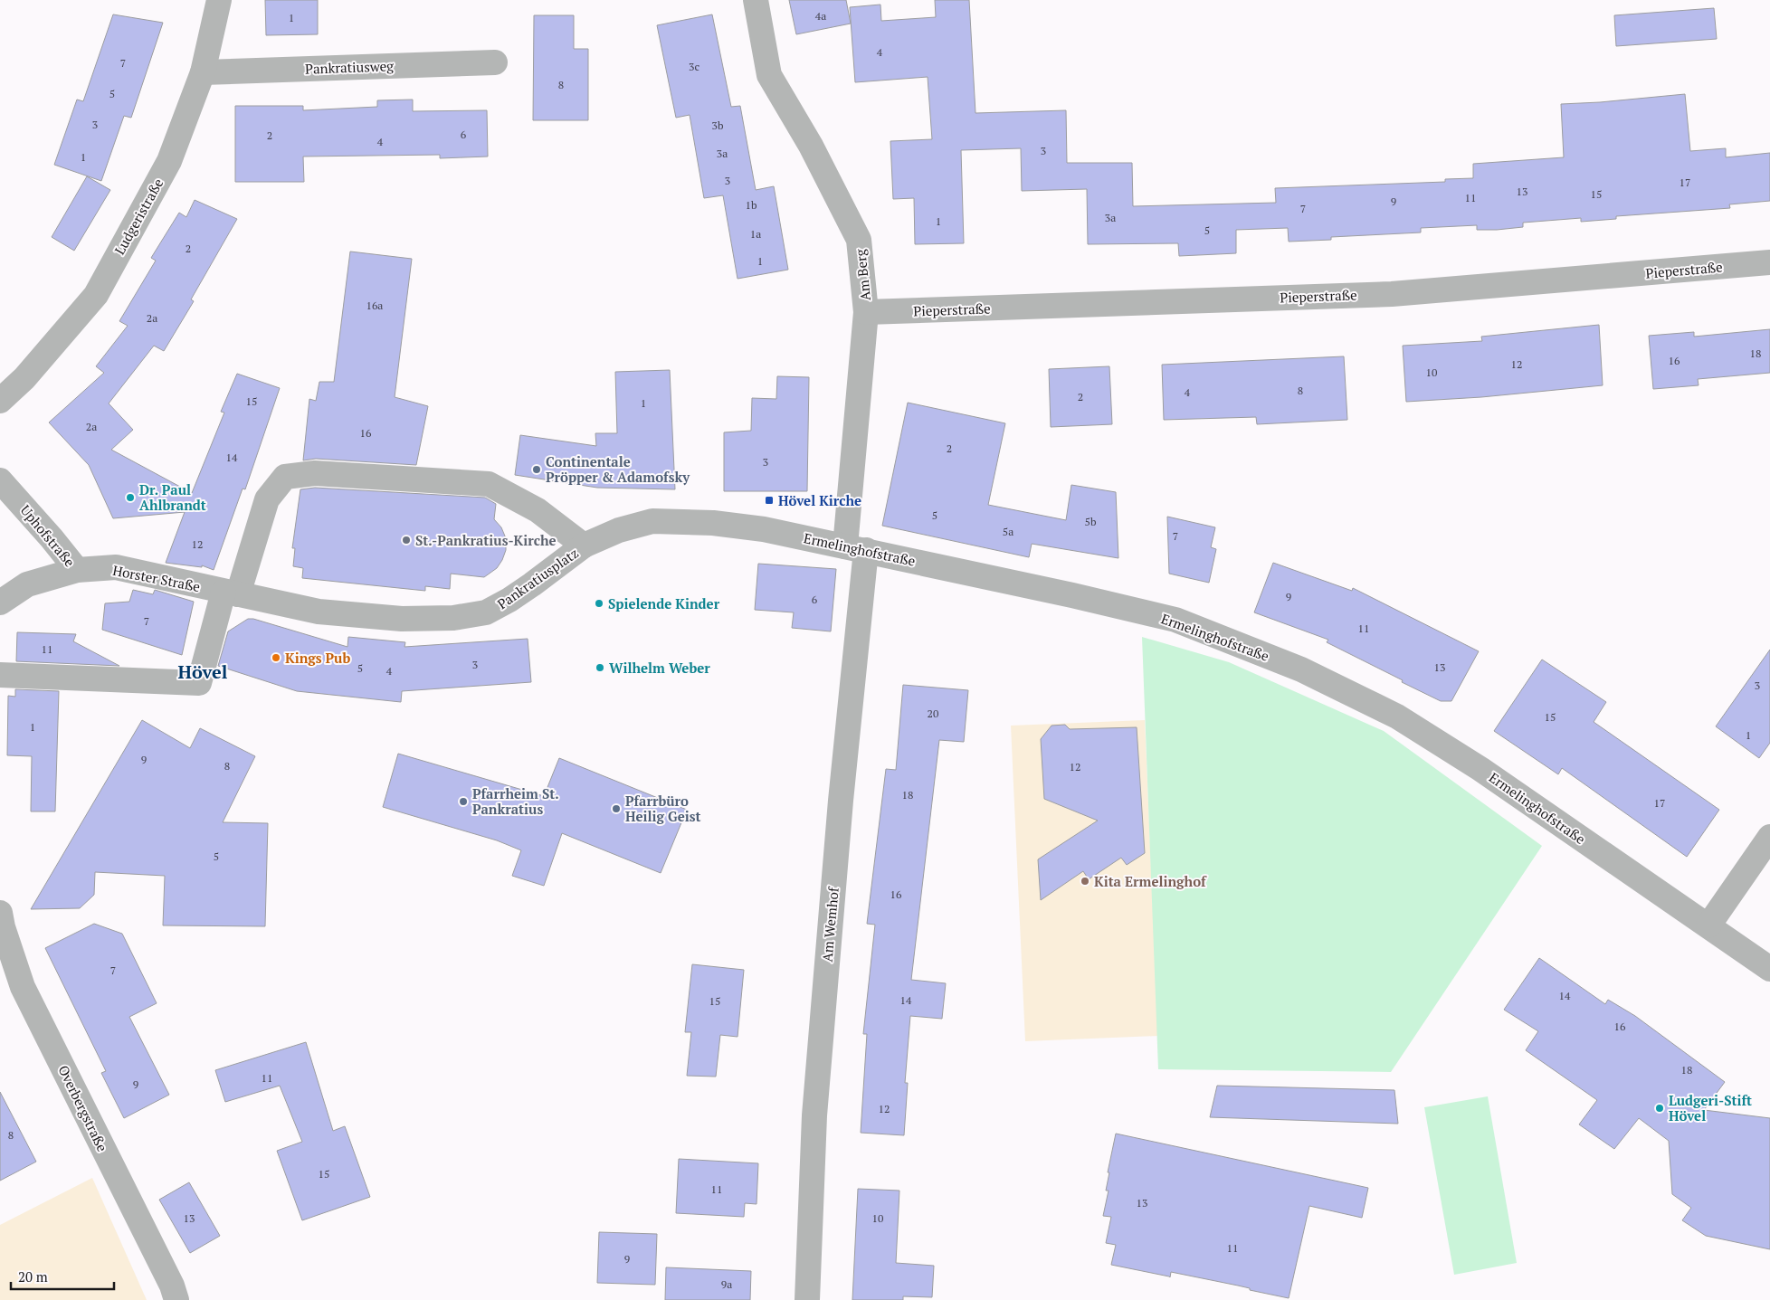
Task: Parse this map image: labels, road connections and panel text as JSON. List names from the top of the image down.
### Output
{
  "streets": {
    "street": [
      "Pankratiusweg",
      "Ludgeristraße",
      "Pieperstraße",
      "Am Berg",
      "Uphofstraße",
      "Ermelinghofstraße",
      "Horster Straße",
      "Pankratiusplatz",
      "Am Wemhof",
      "Overbergstraße"
    ]
  },
  "crossings": [
    ["Pankratiusweg", "Ludgeristraße"],
    ["Pieperstraße", "Am Berg"],
    ["Am Berg", "Ermelinghofstraße"],
    ["Am Berg", "Am Wemhof"],
    ["Uphofstraße", "Horster Straße"],
    ["Ermelinghofstraße", "Pankratiusplatz"],
    ["Ermelinghofstraße", "Am Wemhof"],
    ["Horster Straße", "Pankratiusplatz"]
  ],
  "districts": ["Hövel"],
  "places": {
    "other": [
      "Continentale Pröpper & Adamofsky",
      "Dr. Paul Ahlbrandt",
      "St.-Pankratius-Kirche",
      "Spielende Kinder",
      "Kings Pub",
      "Wilhelm Weber",
      "Pfarrheim St. Pankratius",
      "Pfarrbüro Heilig Geist",
      "Kita Ermelinghof",
      "Ludgeri-Stift Hövel"
    ],
    "transit": ["Hövel Kirche"]
  },
  "house_numbers": [
    "4a",
    "1",
    "4",
    "7",
    "3c",
    "8",
    "5",
    "3",
    "3b",
    "6",
    "2",
    "4",
    "3",
    "3a",
    "1",
    "3",
    "17",
    "13",
    "15",
    "11",
    "9",
    "1b",
    "7",
    "3a",
    "1",
    "5",
    "1a",
    "2",
    "1",
    "16a",
    "2a",
    "18",
    "16",
    "12",
    "10",
    "8",
    "4",
    "2",
    "15",
    "1",
    "2a",
    "16",
    "2",
    "14",
    "3",
    "5",
    "5b",
    "5a",
    "7",
    "12",
    "9",
    "6",
    "7",
    "11",
    "11",
    "3",
    "13",
    "5",
    "4",
    "3",
    "20",
    "15",
    "1",
    "1",
    "9",
    "8",
    "12",
    "18",
    "17",
    "5",
    "16",
    "7",
    "14",
    "14",
    "15",
    "16",
    "18",
    "11",
    "9",
    "12",
    "8",
    "15",
    "11",
    "13",
    "13",
    "10",
    "11",
    "9",
    "9a"
  ],
  "scale_bar": "20 m"
}
